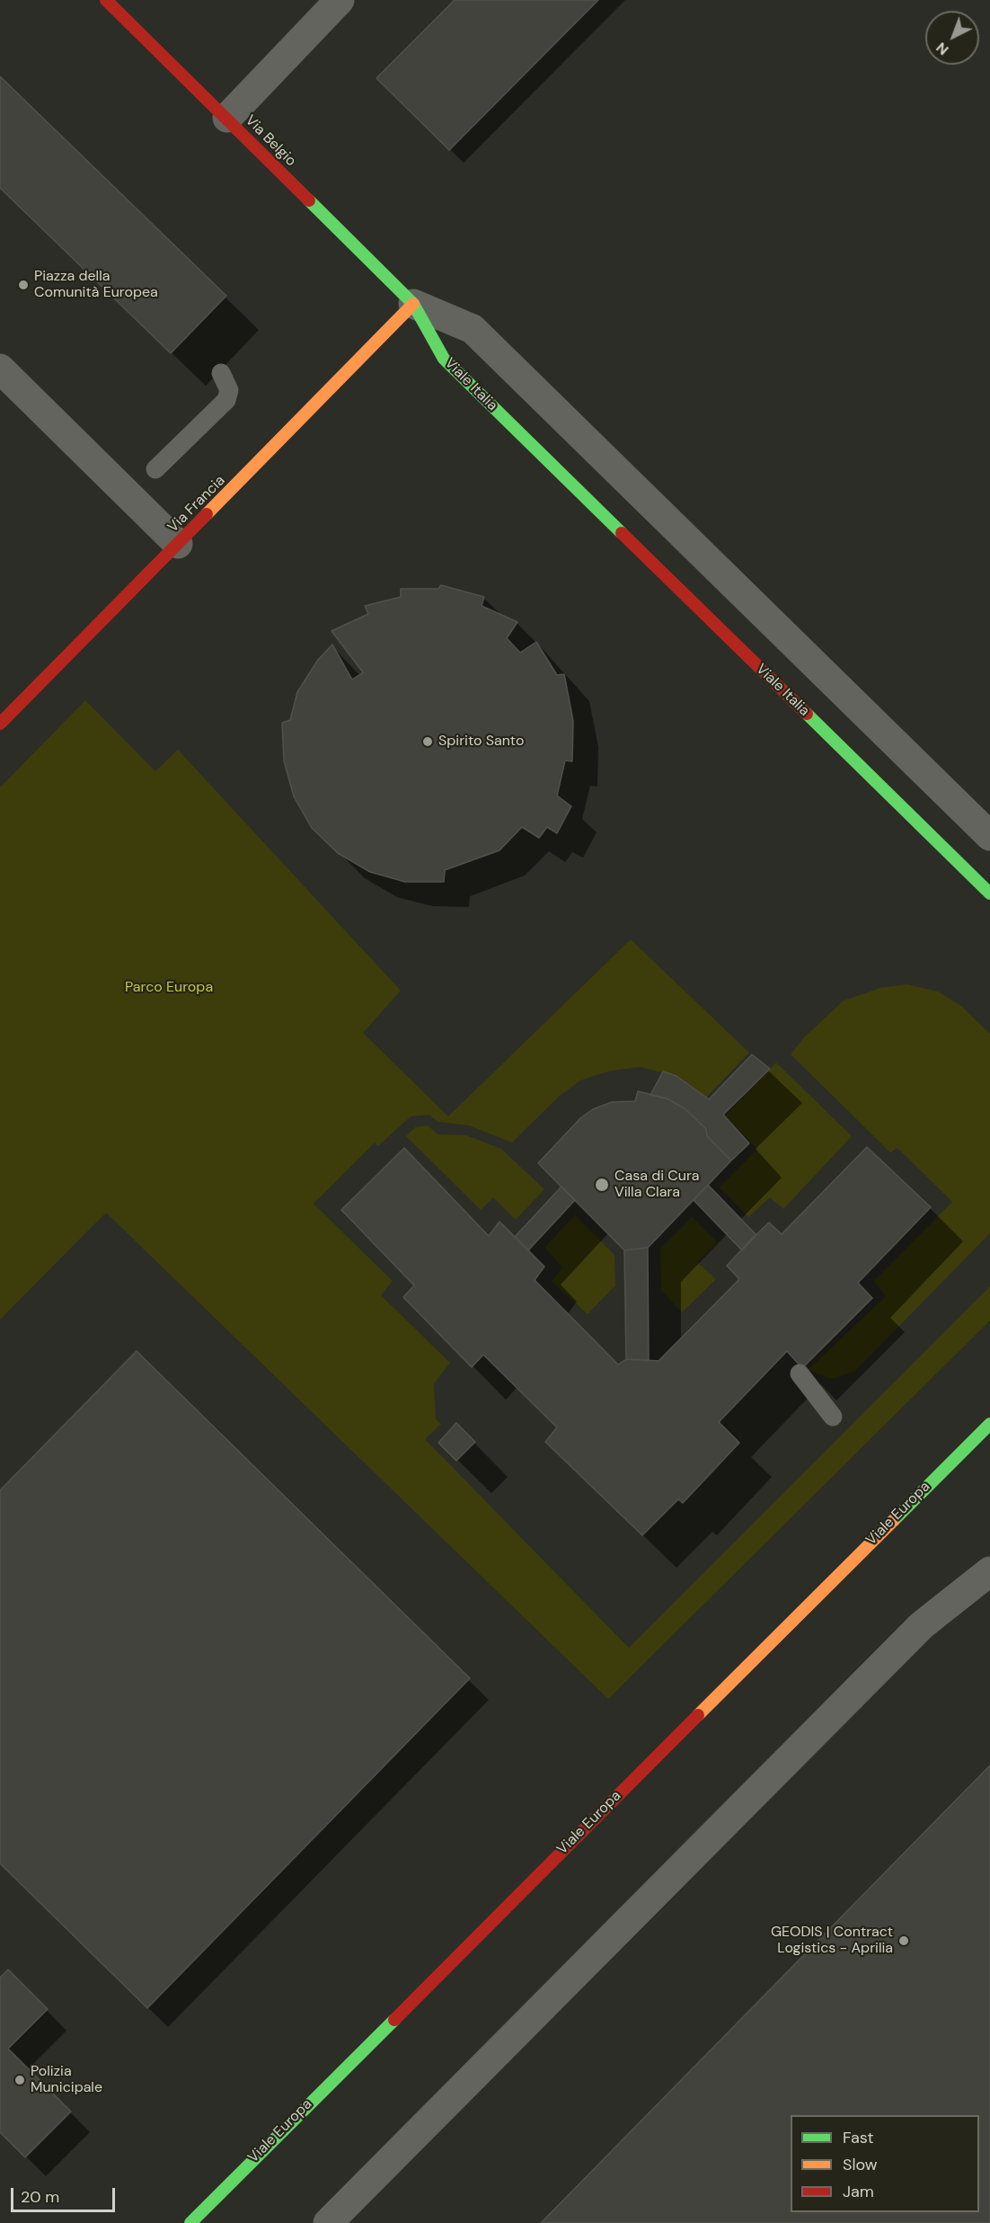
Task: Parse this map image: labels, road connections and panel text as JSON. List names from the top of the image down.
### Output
{
  "streets": {
    "street": [
      "Via Belgio",
      "Viale Italia",
      "Via Francia",
      "Viale Europa"
    ]
  },
  "crossings": [
    ["Via Belgio", "Viale Italia"],
    ["Via Belgio", "Via Francia"],
    ["Viale Italia", "Via Francia"]
  ],
  "parks": ["Parco Europa"],
  "places": [
    "Piazza della Comunità Europea",
    "Spirito Santo",
    "Casa di Cura Villa Clara",
    "GEODIS | Contract Logistics - Aprilia",
    "Polizia Municipale"
  ],
  "legend": ["Fast", "Slow", "Jam"],
  "scale_bar": "20 m",
  "north": "bottom left"
}
